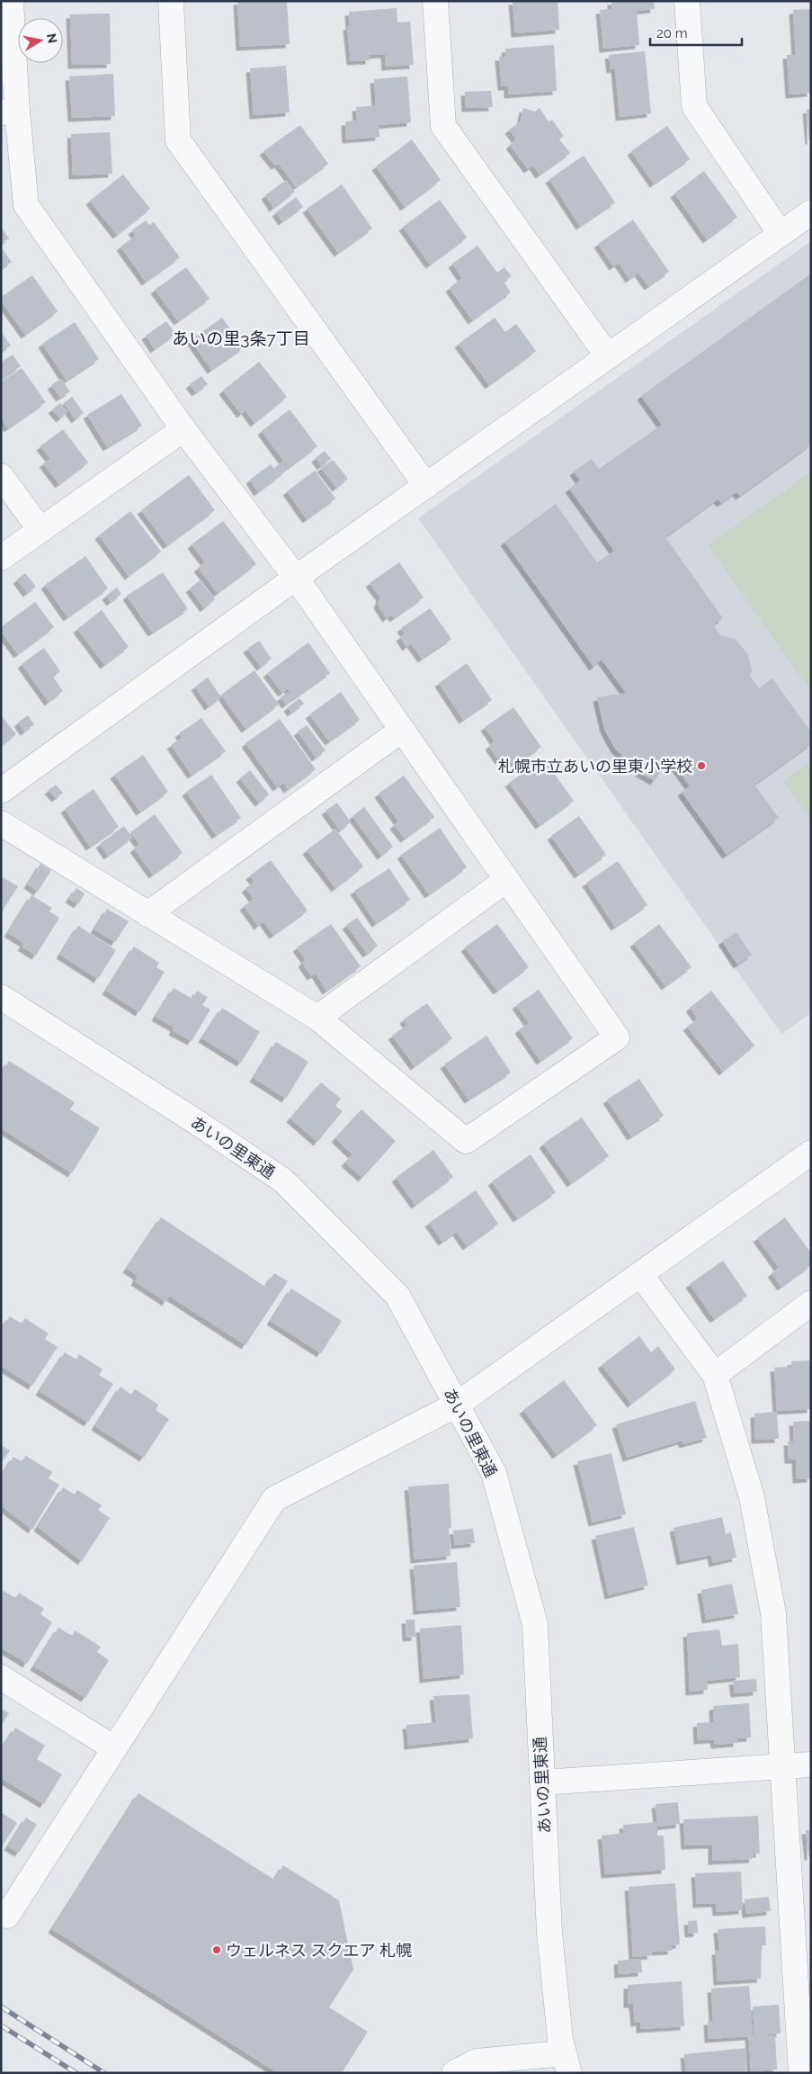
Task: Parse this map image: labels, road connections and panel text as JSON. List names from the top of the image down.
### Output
{
  "streets": {
    "street": ["あいの里東通"]
  },
  "districts": ["あいの里3条7丁目"],
  "places": ["札幌市立あいの里東小学校", "ウェルネス スクエア 札幌"],
  "scale_bar": "20 m",
  "north": "right"
}
